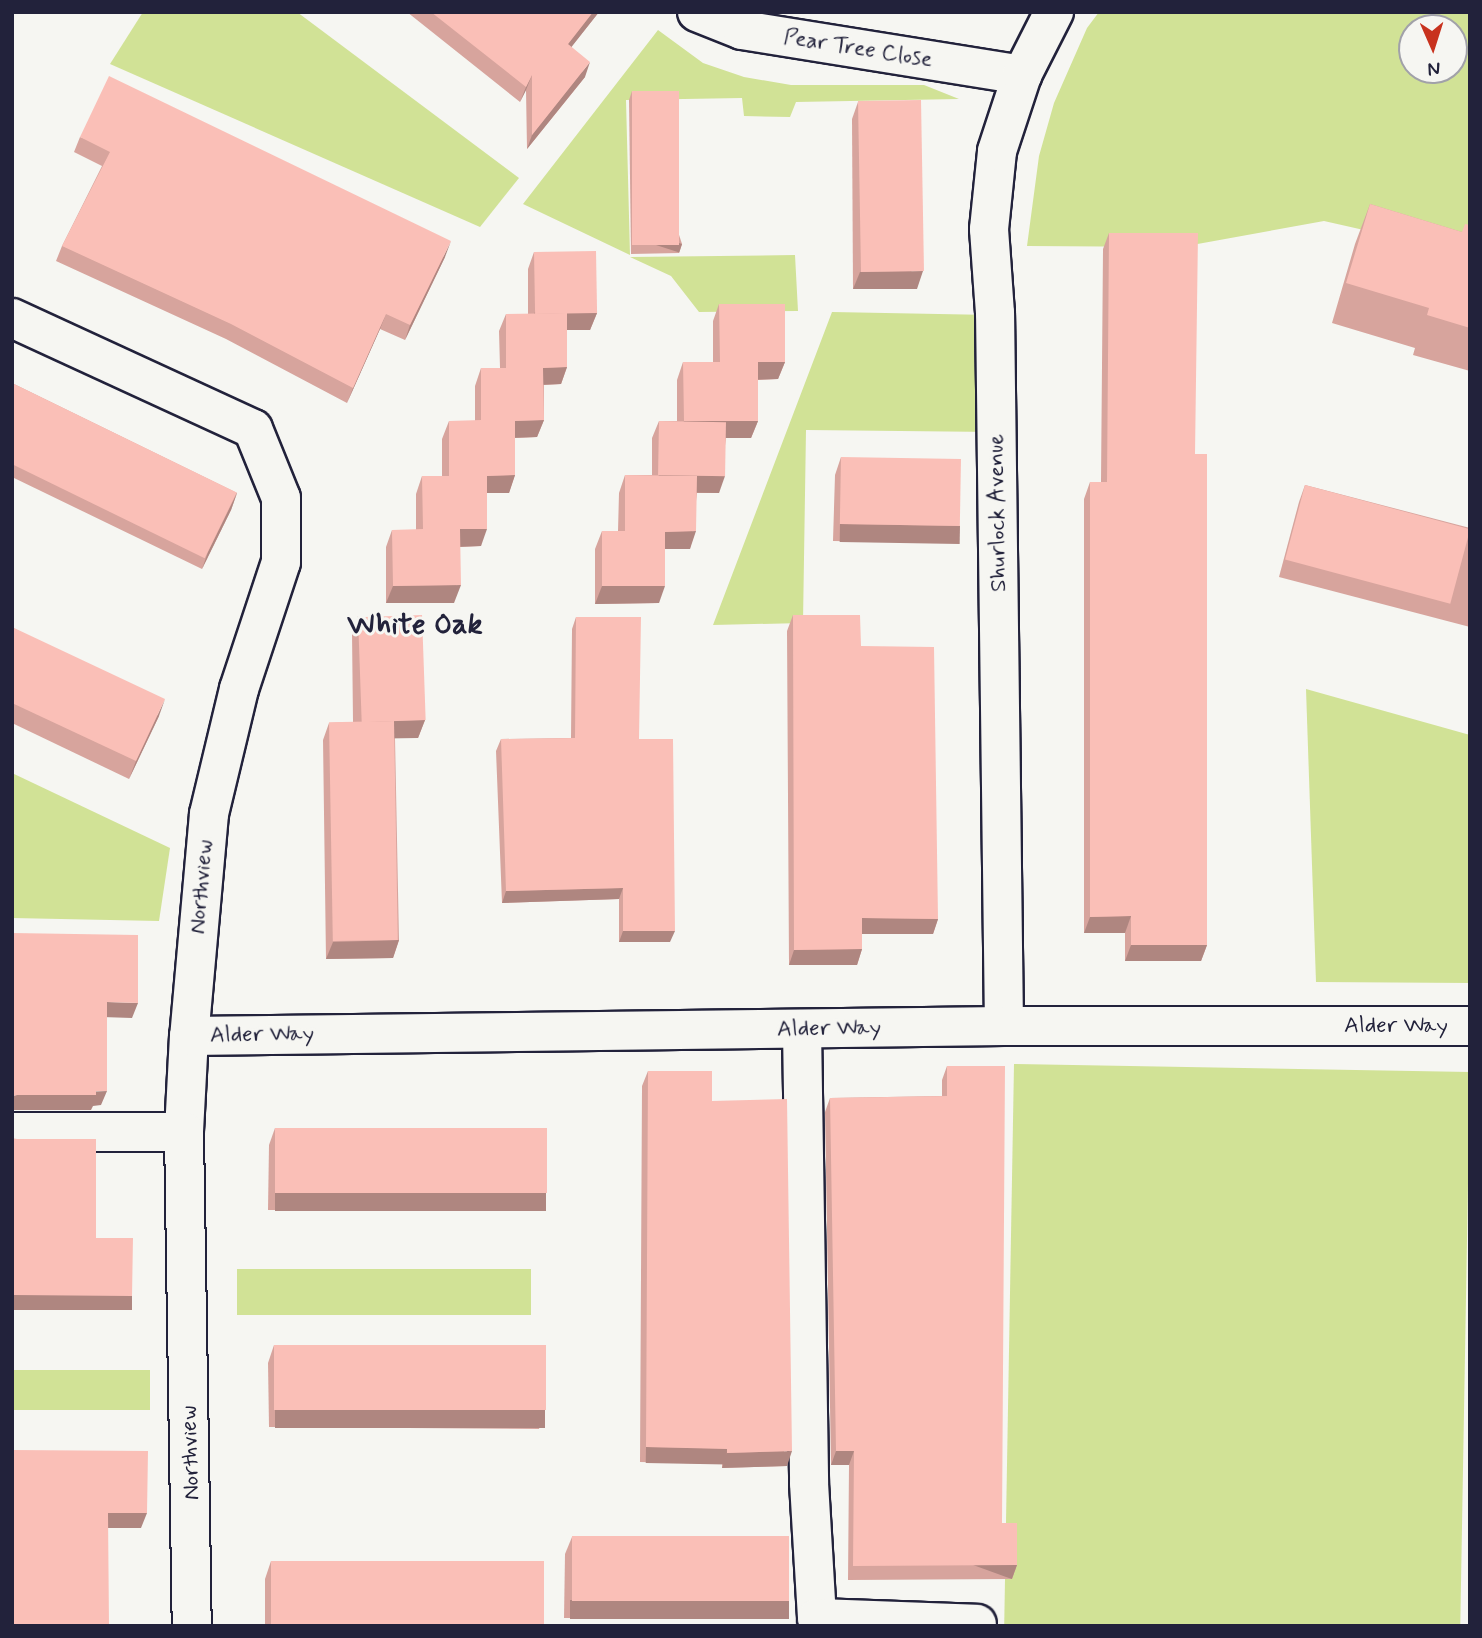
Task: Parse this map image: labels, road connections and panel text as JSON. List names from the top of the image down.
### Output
{
  "streets": {
    "street": [
      "Pear Tree Close",
      "Shurlock Avenue",
      "Northview",
      "Alder Way"
    ]
  },
  "crossings": [
    ["Pear Tree Close", "Shurlock Avenue"],
    ["Shurlock Avenue", "Alder Way"],
    ["Northview", "Alder Way"]
  ],
  "districts": ["White Oak"],
  "north": "bottom"
}
